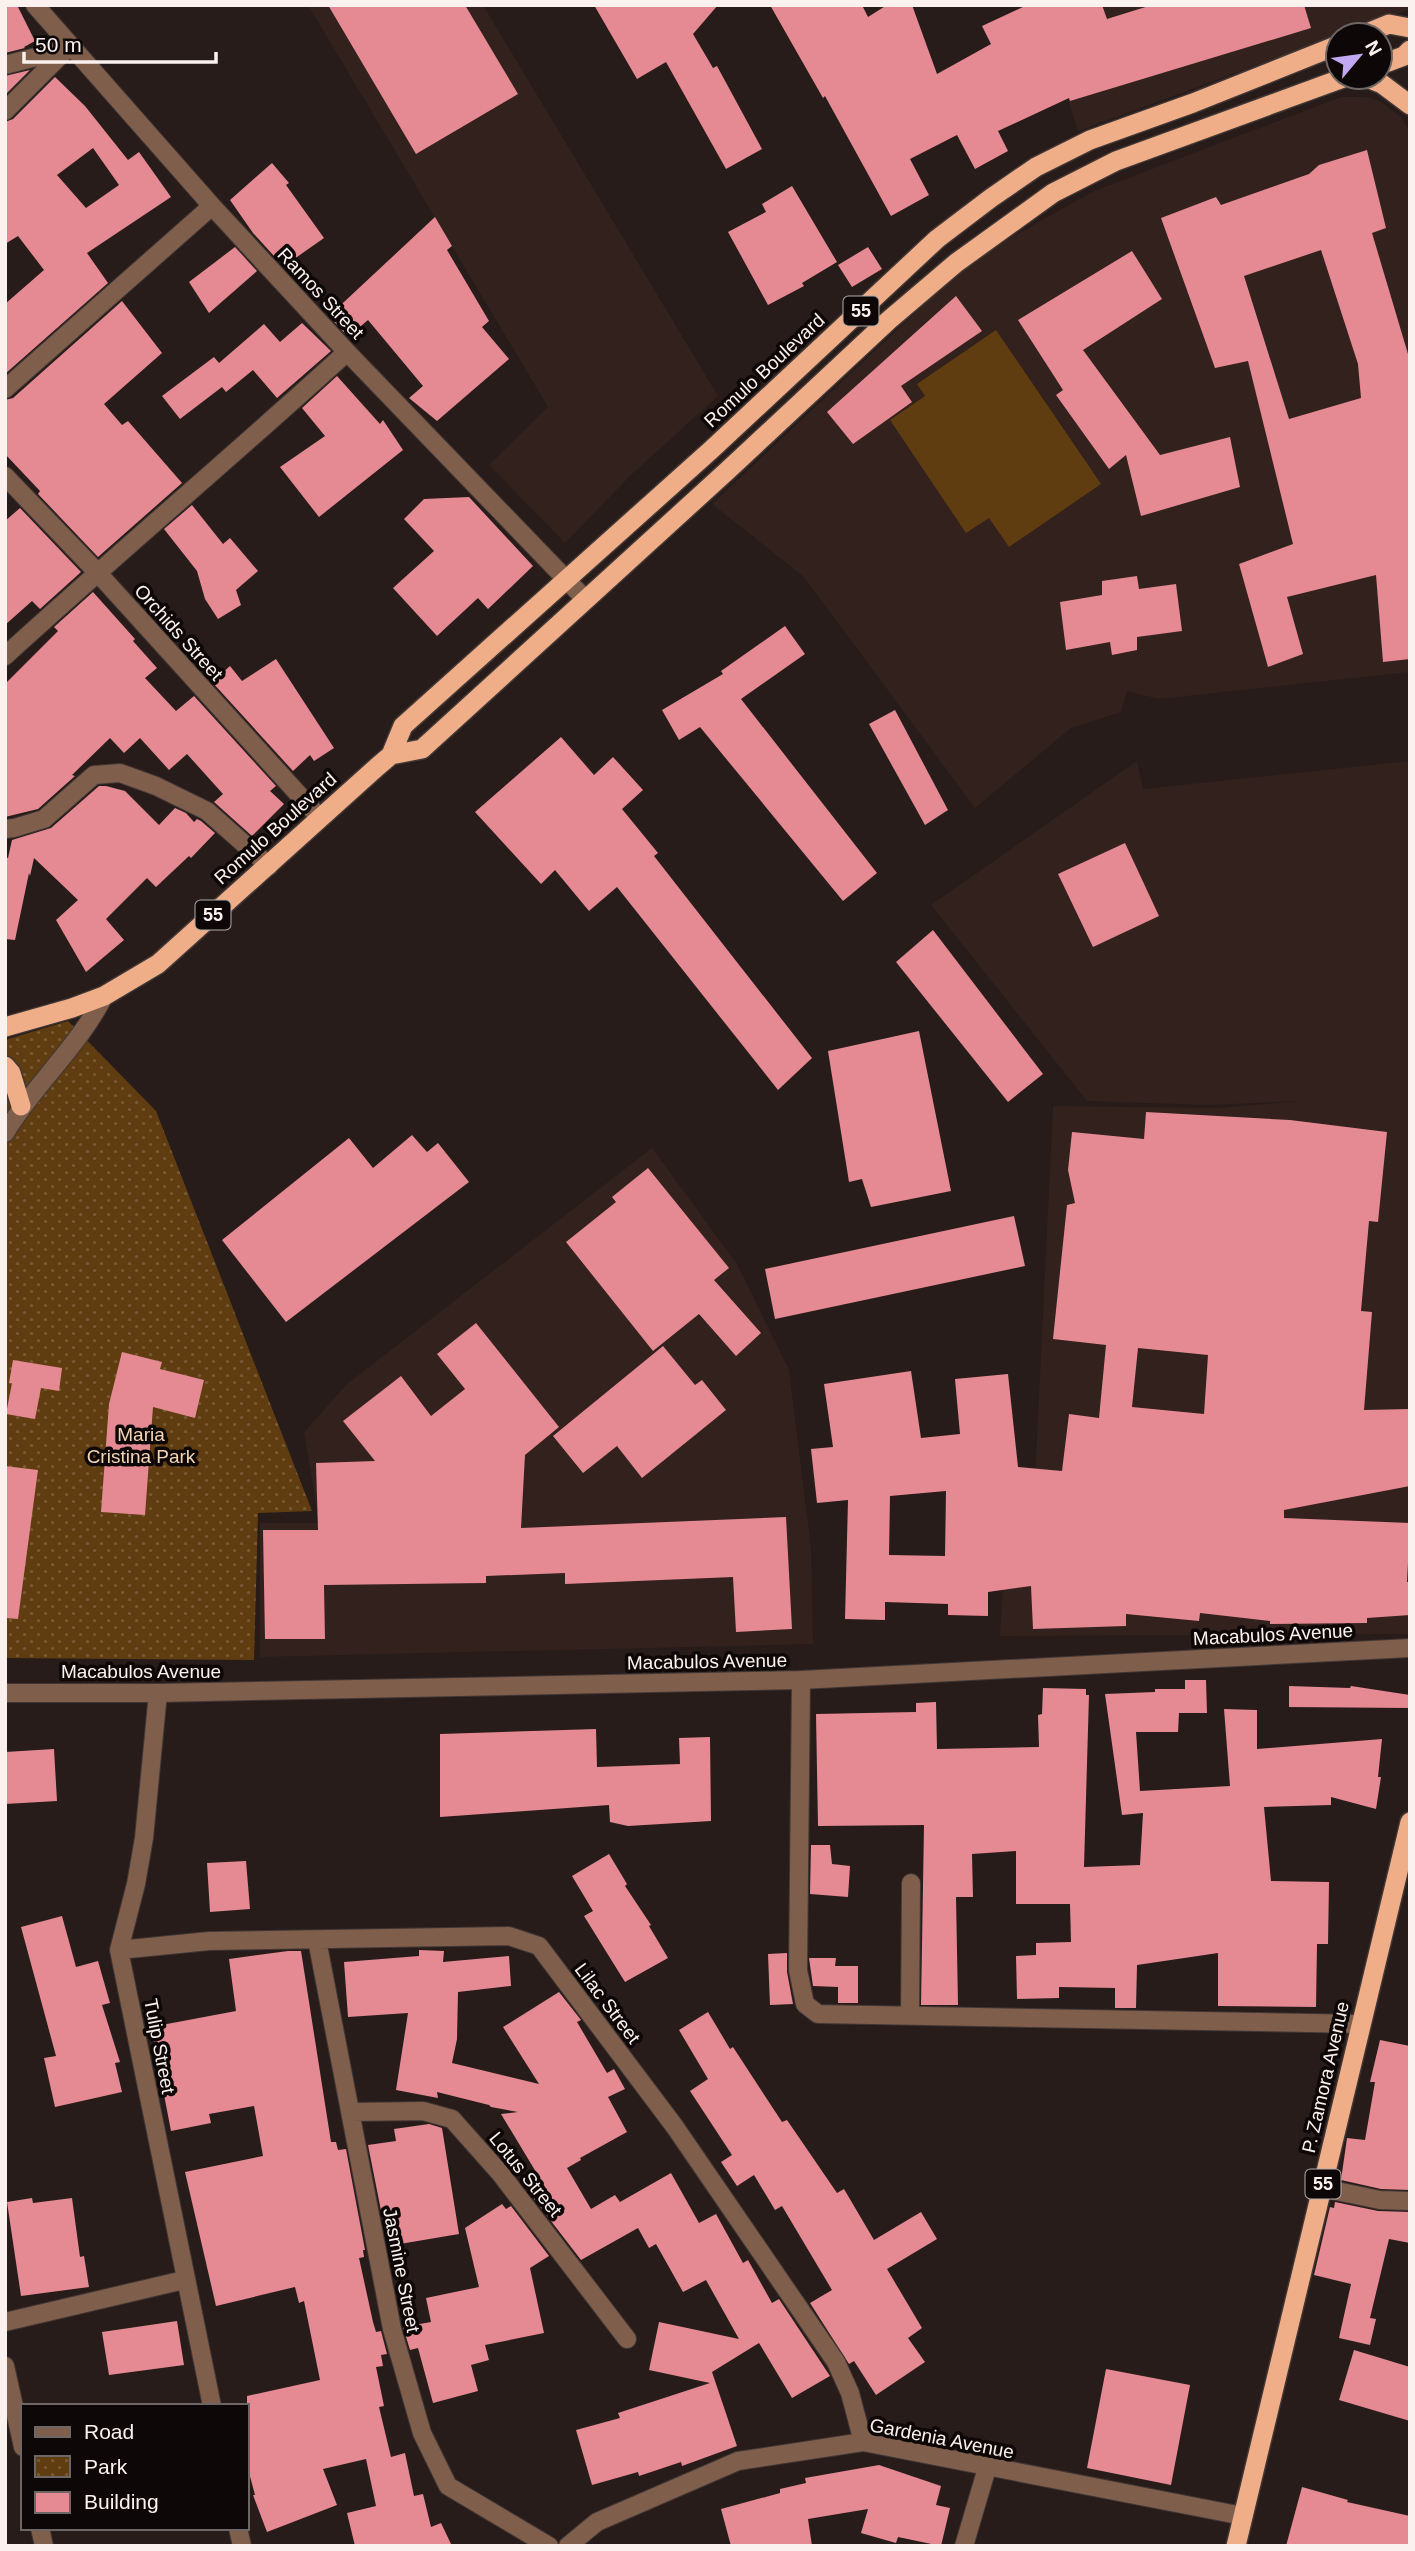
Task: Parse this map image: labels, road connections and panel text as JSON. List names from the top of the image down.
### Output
{
  "streets": {
    "highway": ["55", "Romulo Boulevard", "P. Zamora Avenue"],
    "street": [
      "Ramos Street",
      "Orchids Street",
      "Macabulos Avenue",
      "Lilac Street",
      "Tulip Street",
      "Lotus Street",
      "Jasmine Street",
      "Gardenia Avenue"
    ]
  },
  "crossings": [
    ["Ramos Street", "Romulo Boulevard"],
    ["Romulo Boulevard", "Orchids Street"],
    ["Macabulos Avenue", "Tulip Street"],
    ["Lilac Street", "Tulip Street"],
    ["Lilac Street", "Jasmine Street"],
    ["Lilac Street", "Gardenia Avenue"],
    ["P. Zamora Avenue", "Gardenia Avenue"],
    ["Lotus Street", "Jasmine Street"]
  ],
  "parks": ["Maria Cristina Park"],
  "legend": ["Road", "Park", "Building"],
  "scale_bar": "50 m",
  "north": "top right"
}
